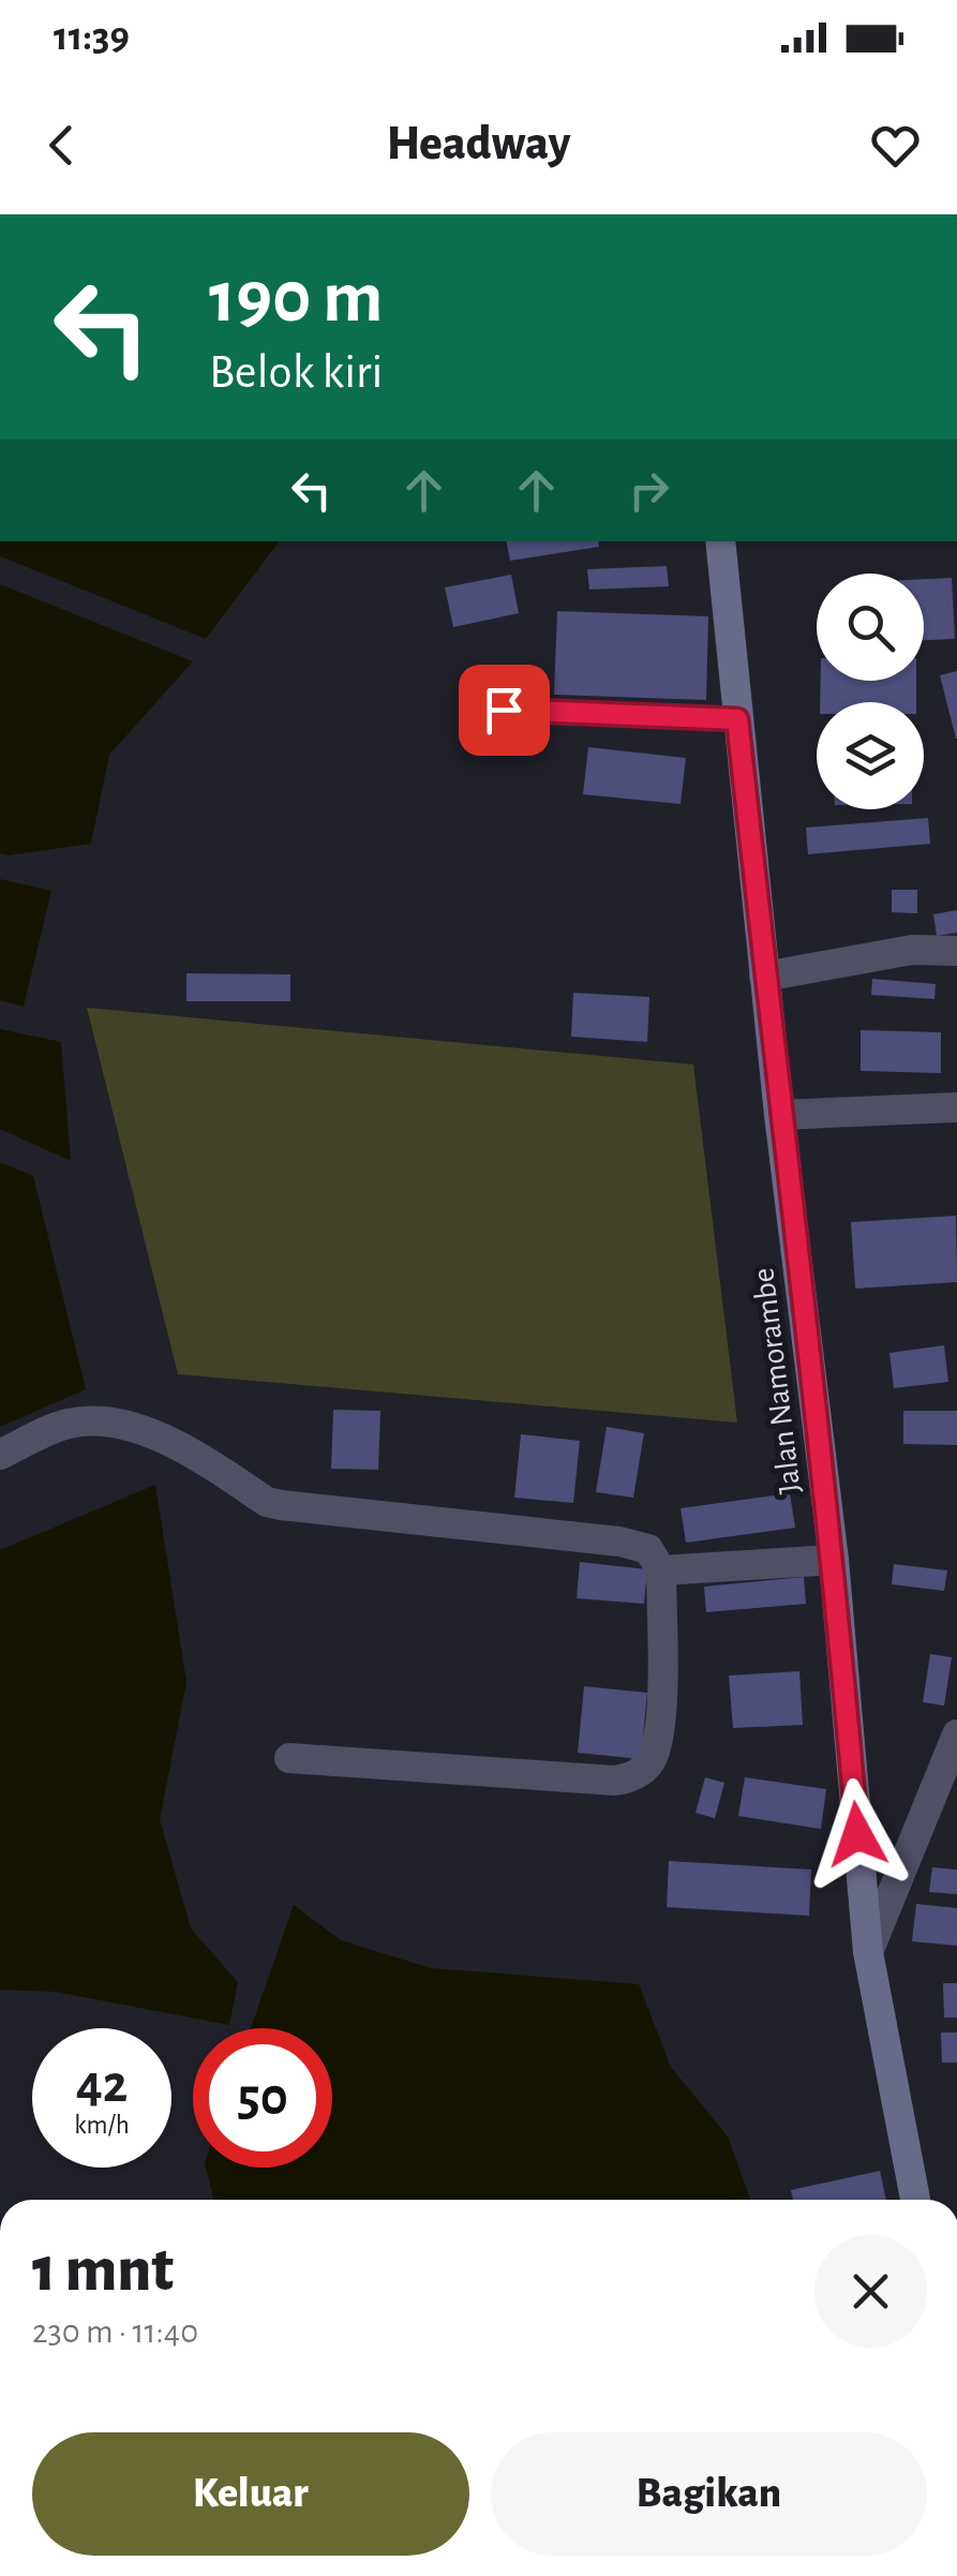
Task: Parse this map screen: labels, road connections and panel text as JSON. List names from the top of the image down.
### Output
{
  "streets": {
    "main road": ["Jalan Namorambe"]
  },
  "page": {
    "status": "11:39",
    "header": "Headway",
    "turn": ["190 m", "Belok kiri"],
    "speed": "42 km/h",
    "limit": "50",
    "heading": ["1 mnt", "230 m · 11:40"],
    "buttons": ["Keluar", "Bagikan"]
  }
}
